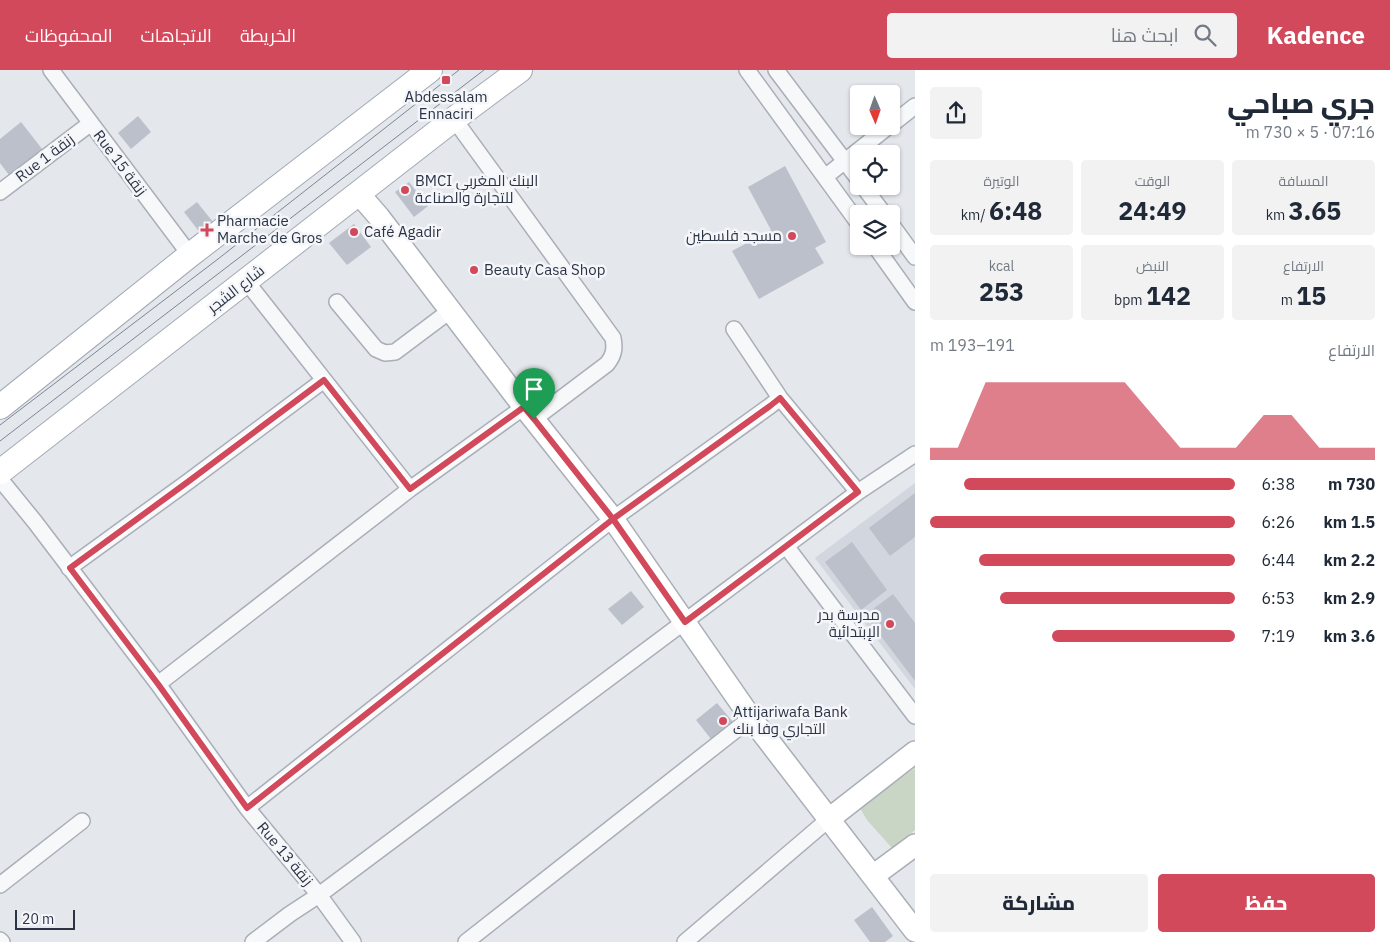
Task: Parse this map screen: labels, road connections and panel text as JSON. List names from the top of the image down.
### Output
{
  "streets": {
    "main road": ["شارع الشجر"],
    "street": ["Rue 1 زنقة", "Rue 15 زنقة", "Rue 13 زنقة"]
  },
  "crossings": [
    ["Rue 1 زنقة", "Rue 15 زنقة"]
  ],
  "places": {
    "transit": ["Abdessalam Ennaciri"],
    "other": [
      "BMCI البنك المغربي للتجارة والصناعة",
      "Café Agadir",
      "مسجد فلسطين",
      "Beauty Casa Shop",
      "مدرسة بدر الإبتدائية",
      "Attijariwafa Bank التجاري وفا بنك"
    ],
    "health": ["Pharmacie Marche de Gros"]
  },
  "scale_bar": "20 m",
  "north": "bottom",
  "page": {
    "header": "Kadence",
    "search": "ابحث هنا",
    "nav": ["الخريطة", "الاتجاهات", "المحفوظات"],
    "heading": ["جري صباحي", "07:16 · 5 × 730 m"],
    "stats": [
      ["المسافة", "3.65 km"],
      ["الوقت", "24:49"],
      ["الوتيرة", "6:48 /km"],
      ["الارتفاع", "15 m"],
      ["النبض", "142 bpm"],
      ["kcal", "253"]
    ],
    "chart": ["الارتفاع", "191–193 m"],
    "list": [
      {
        "name": "730 m",
        "note": "6:38"
      },
      {
        "name": "1.5 km",
        "note": "6:26"
      },
      {
        "name": "2.2 km",
        "note": "6:44"
      },
      {
        "name": "2.9 km",
        "note": "6:53"
      },
      {
        "name": "3.6 km",
        "note": "7:19"
      }
    ],
    "buttons": ["حفظ", "مشاركة"],
    "scale": "20 m"
  }
}
